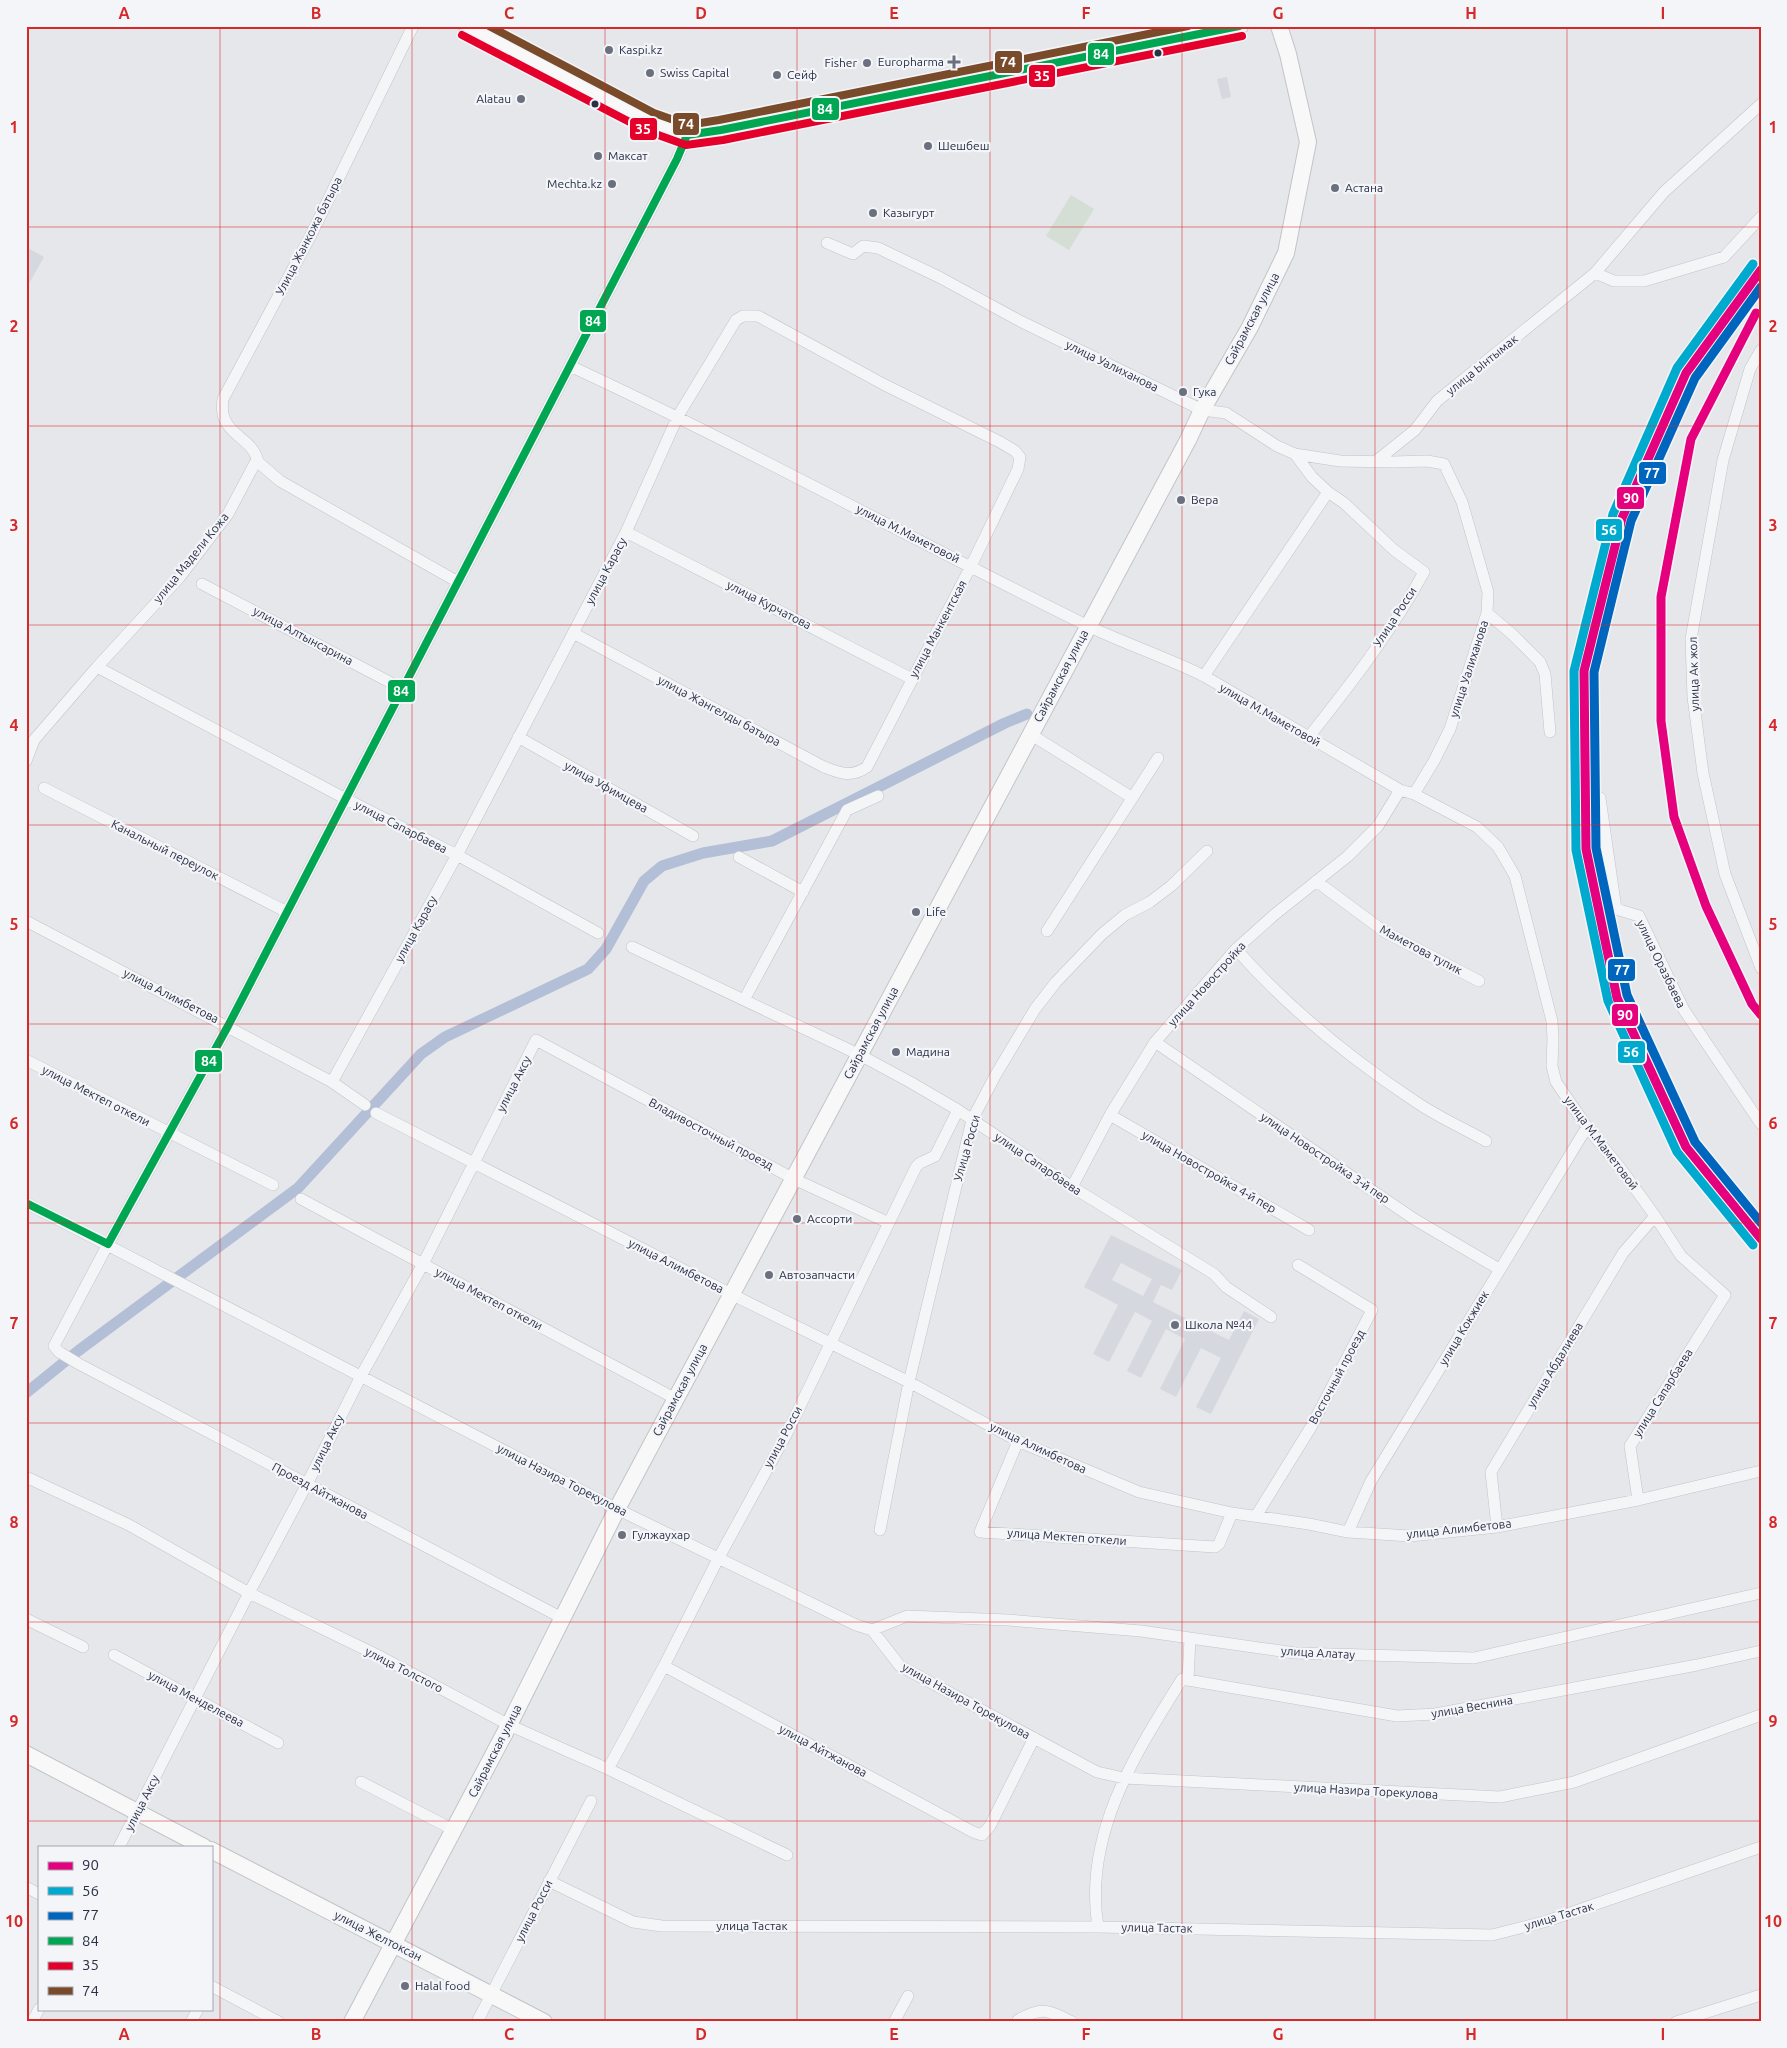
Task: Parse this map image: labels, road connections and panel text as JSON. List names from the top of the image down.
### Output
{
  "streets": {
    "main road": ["Сайрамская улица", "улица Желтоксан"],
    "street": [
      "Улица Жанкожа батыра",
      "улица Ынтымак",
      "улица Уалиханова",
      "улица М.Маметовой",
      "улица Мадели Кожа",
      "улица Карасу",
      "улица Курчатова",
      "Улица Росси",
      "улица Манкентская",
      "улица Алтынсарина",
      "улица Ак жол",
      "улица Жангелды батыра",
      "улица Уфимцева",
      "улица Сапарбаева",
      "Канальный переулок",
      "Маметова тупик",
      "улица Оразбаева",
      "улица Новостройка",
      "улица Алимбетова",
      "улица Аксу",
      "улица Мектеп откели",
      "Владивосточный проезд",
      "улица Новостройка 3-й пер",
      "улица Новостройка 4-й пер",
      "улица Кокжиек",
      "улица Абдалиева",
      "Восточный проезд",
      "улица Росси",
      "улица Назира Торекулова",
      "Проезд Айтжанова",
      "улица Алатау",
      "улица Толстого",
      "улица Менделеева",
      "улица Веснина",
      "улица Айтжанова",
      "улица Тастак"
    ]
  },
  "crossings": [
    ["Улица Жанкожа батыра", "улица Мадели Кожа"],
    ["Сайрамская улица", "улица Уалиханова"],
    ["Сайрамская улица", "улица М.Маметовой"],
    ["Сайрамская улица", "улица Сапарбаева"],
    ["Сайрамская улица", "улица Алимбетова"],
    ["Сайрамская улица", "улица Мектеп откели"],
    ["Сайрамская улица", "Владивосточный проезд"],
    ["Сайрамская улица", "улица Назира Торекулова"],
    ["Сайрамская улица", "Проезд Айтжанова"],
    ["Сайрамская улица", "улица Толстого"],
    ["Сайрамская улица", "улица Желтоксан"],
    ["улица Ынтымак", "улица Уалиханова"],
    ["улица Уалиханова", "улица М.Маметовой"],
    ["улица Уалиханова", "Улица Росси"],
    ["улица М.Маметовой", "улица Карасу"],
    ["улица М.Маметовой", "Улица Росси"],
    ["улица М.Маметовой", "улица Манкентская"],
    ["улица М.Маметовой", "улица Сапарбаева"],
    ["улица М.Маметовой", "улица Новостройка"],
    ["улица М.Маметовой", "улица Кокжиек"],
    ["улица М.Маметовой", "улица Абдалиева"],
    ["улица Мадели Кожа", "улица Сапарбаева"],
    ["улица Карасу", "улица Курчатова"],
    ["улица Карасу", "улица Манкентская"],
    ["улица Карасу", "улица Жангелды батыра"],
    ["улица Карасу", "улица Уфимцева"],
    ["улица Карасу", "улица Сапарбаева"],
    ["улица Карасу", "улица Алимбетова"],
    ["улица Курчатова", "улица Манкентская"],
    ["Улица Росси", "улица Сапарбаева"],
    ["Улица Росси", "улица Алимбетова"],
    ["улица Манкентская", "улица Жангелды батыра"],
    ["улица Сапарбаева", "улица Новостройка"],
    ["улица Сапарбаева", "улица Алимбетова"],
    ["улица Сапарбаева", "улица Росси"],
    ["Маметова тупик", "улица Новостройка"],
    ["улица Новостройка", "улица Новостройка 3-й пер"],
    ["улица Новостройка", "улица Новостройка 4-й пер"],
    ["улица Алимбетова", "улица Аксу"],
    ["улица Алимбетова", "улица Мектеп откели"],
    ["улица Алимбетова", "улица Кокжиек"],
    ["улица Алимбетова", "улица Абдалиева"],
    ["улица Алимбетова", "Восточный проезд"],
    ["улица Алимбетова", "улица Росси"],
    ["улица Аксу", "улица Мектеп откели"],
    ["улица Аксу", "Владивосточный проезд"],
    ["улица Аксу", "улица Назира Торекулова"],
    ["улица Аксу", "Проезд Айтжанова"],
    ["улица Аксу", "улица Толстого"],
    ["улица Аксу", "улица Менделеева"],
    ["Владивосточный проезд", "улица Росси"],
    ["улица Новостройка 3-й пер", "улица Кокжиек"],
    ["улица Росси", "улица Назира Торекулова"],
    ["улица Росси", "улица Толстого"],
    ["улица Росси", "улица Айтжанова"],
    ["улица Росси", "улица Тастак"],
    ["улица Росси", "улица Желтоксан"],
    ["улица Назира Торекулова", "Проезд Айтжанова"],
    ["улица Назира Торекулова", "улица Алатау"],
    ["улица Назира Торекулова", "улица Айтжанова"]
  ],
  "places": {
    "other": [
      "Kaspi.kz",
      "Fisher",
      "Swiss Capital",
      "Сейф",
      "Alatau",
      "Шешбеш",
      "Максат",
      "Mechta.kz",
      "Астана",
      "Казыгурт",
      "Гука",
      "Вера",
      "Life",
      "Мадина",
      "Ассорти",
      "Автозапчасти",
      "Школа №44",
      "Гулжаухар",
      "Halal food"
    ],
    "health": ["Europharma"]
  },
  "lines": [
    "transit line 84",
    "transit line 74",
    "transit line 35",
    "transit line 56",
    "transit line 90",
    "transit line 77"
  ],
  "legend": [
    "90",
    "56",
    "77",
    "84",
    "35",
    "74"
  ],
  "grid": {
    "columns": [
      "A",
      "B",
      "C",
      "D",
      "E",
      "F",
      "G",
      "H",
      "I"
    ],
    "rows": [
      "1",
      "2",
      "3",
      "4",
      "5",
      "6",
      "7",
      "8",
      "9",
      "10"
    ]
  }
}
